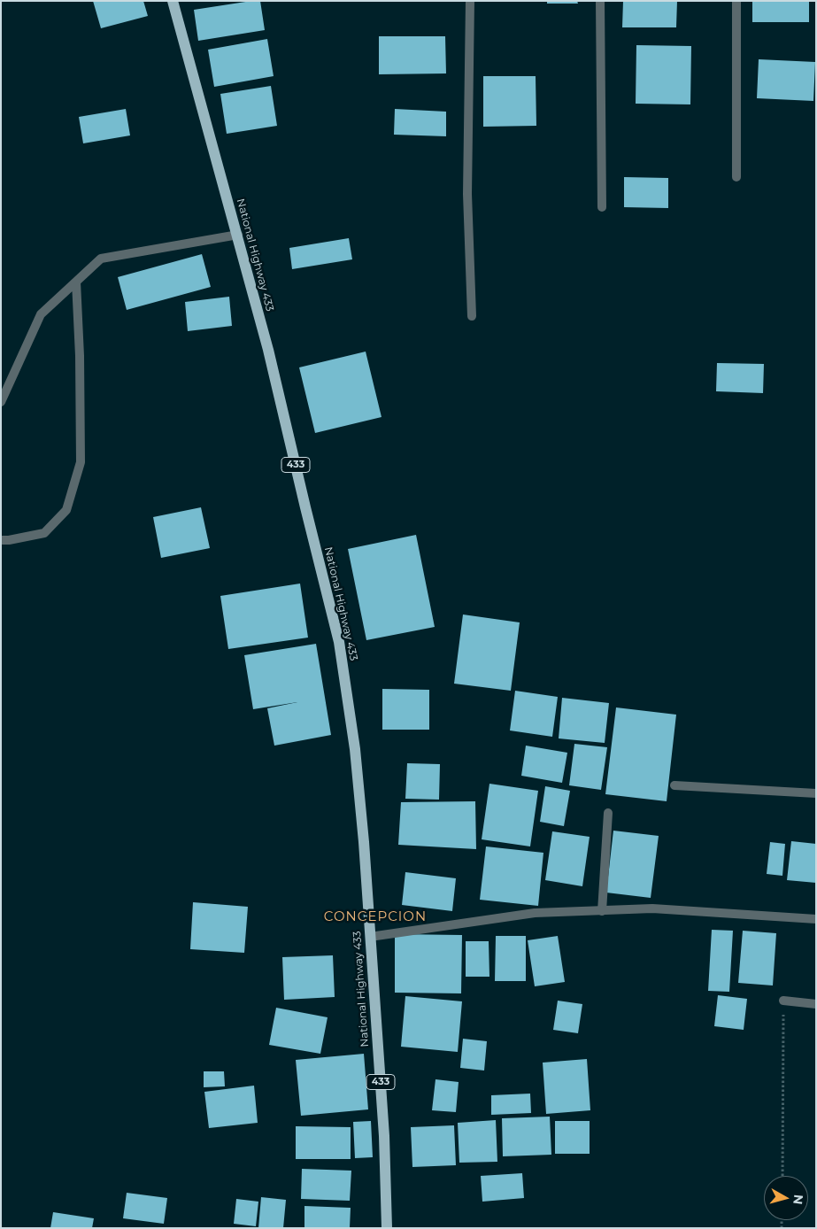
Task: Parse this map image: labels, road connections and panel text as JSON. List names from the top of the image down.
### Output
{
  "streets": {
    "main road": ["National Highway 433", "433"]
  },
  "districts": ["CONCEPCION"],
  "north": "right"
}
